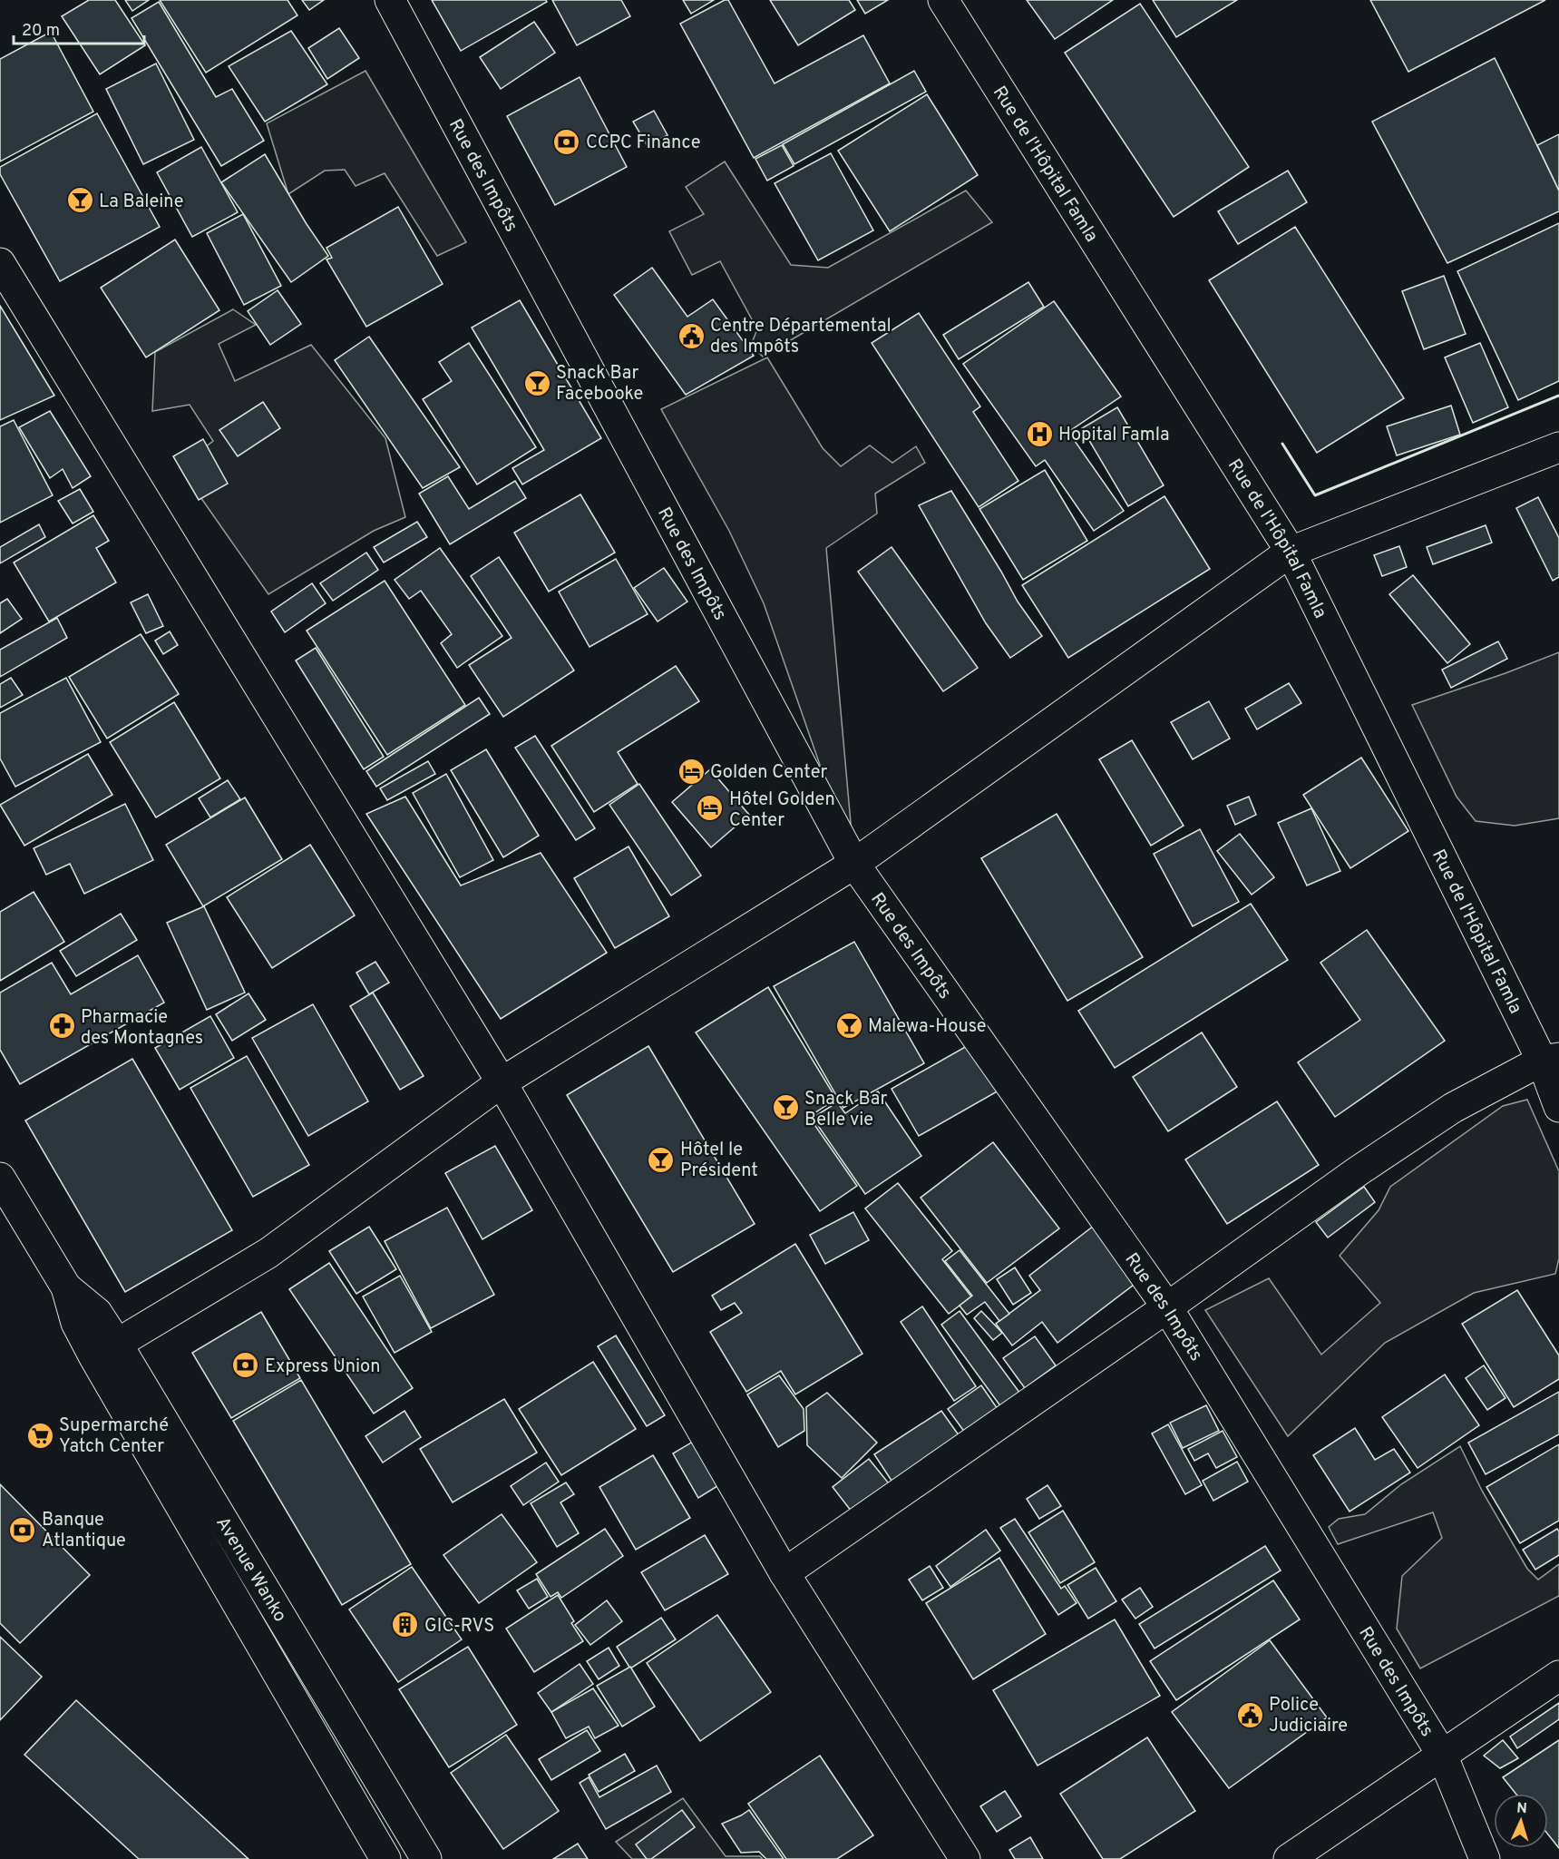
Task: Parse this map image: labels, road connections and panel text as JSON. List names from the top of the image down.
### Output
{
  "streets": {
    "main road": ["Rue de l'Hôpital Famla", "Rue des Impôts", "Avenue Wanko"]
  },
  "places": {
    "bank": ["CCPC Finance", "Express Union", "Banque Atlantique"],
    "bar": [
      "La Baleine",
      "Snack Bar Facebooke",
      "Malewa-House",
      "Snack Bar Belle vie",
      "Hôtel le Président"
    ],
    "public building": ["Centre Départemental des Impôts", "Police Judiciaire"],
    "hospital": ["Hopital Famla"],
    "hotel": ["Golden Center", "Hôtel Golden Center"],
    "pharmacy": ["Pharmacie des Montagnes"],
    "supermarket": ["Supermarché Yatch Center"],
    "building": ["GIC-RVS"]
  },
  "scale_bar": "20 m",
  "north": "top"
}
